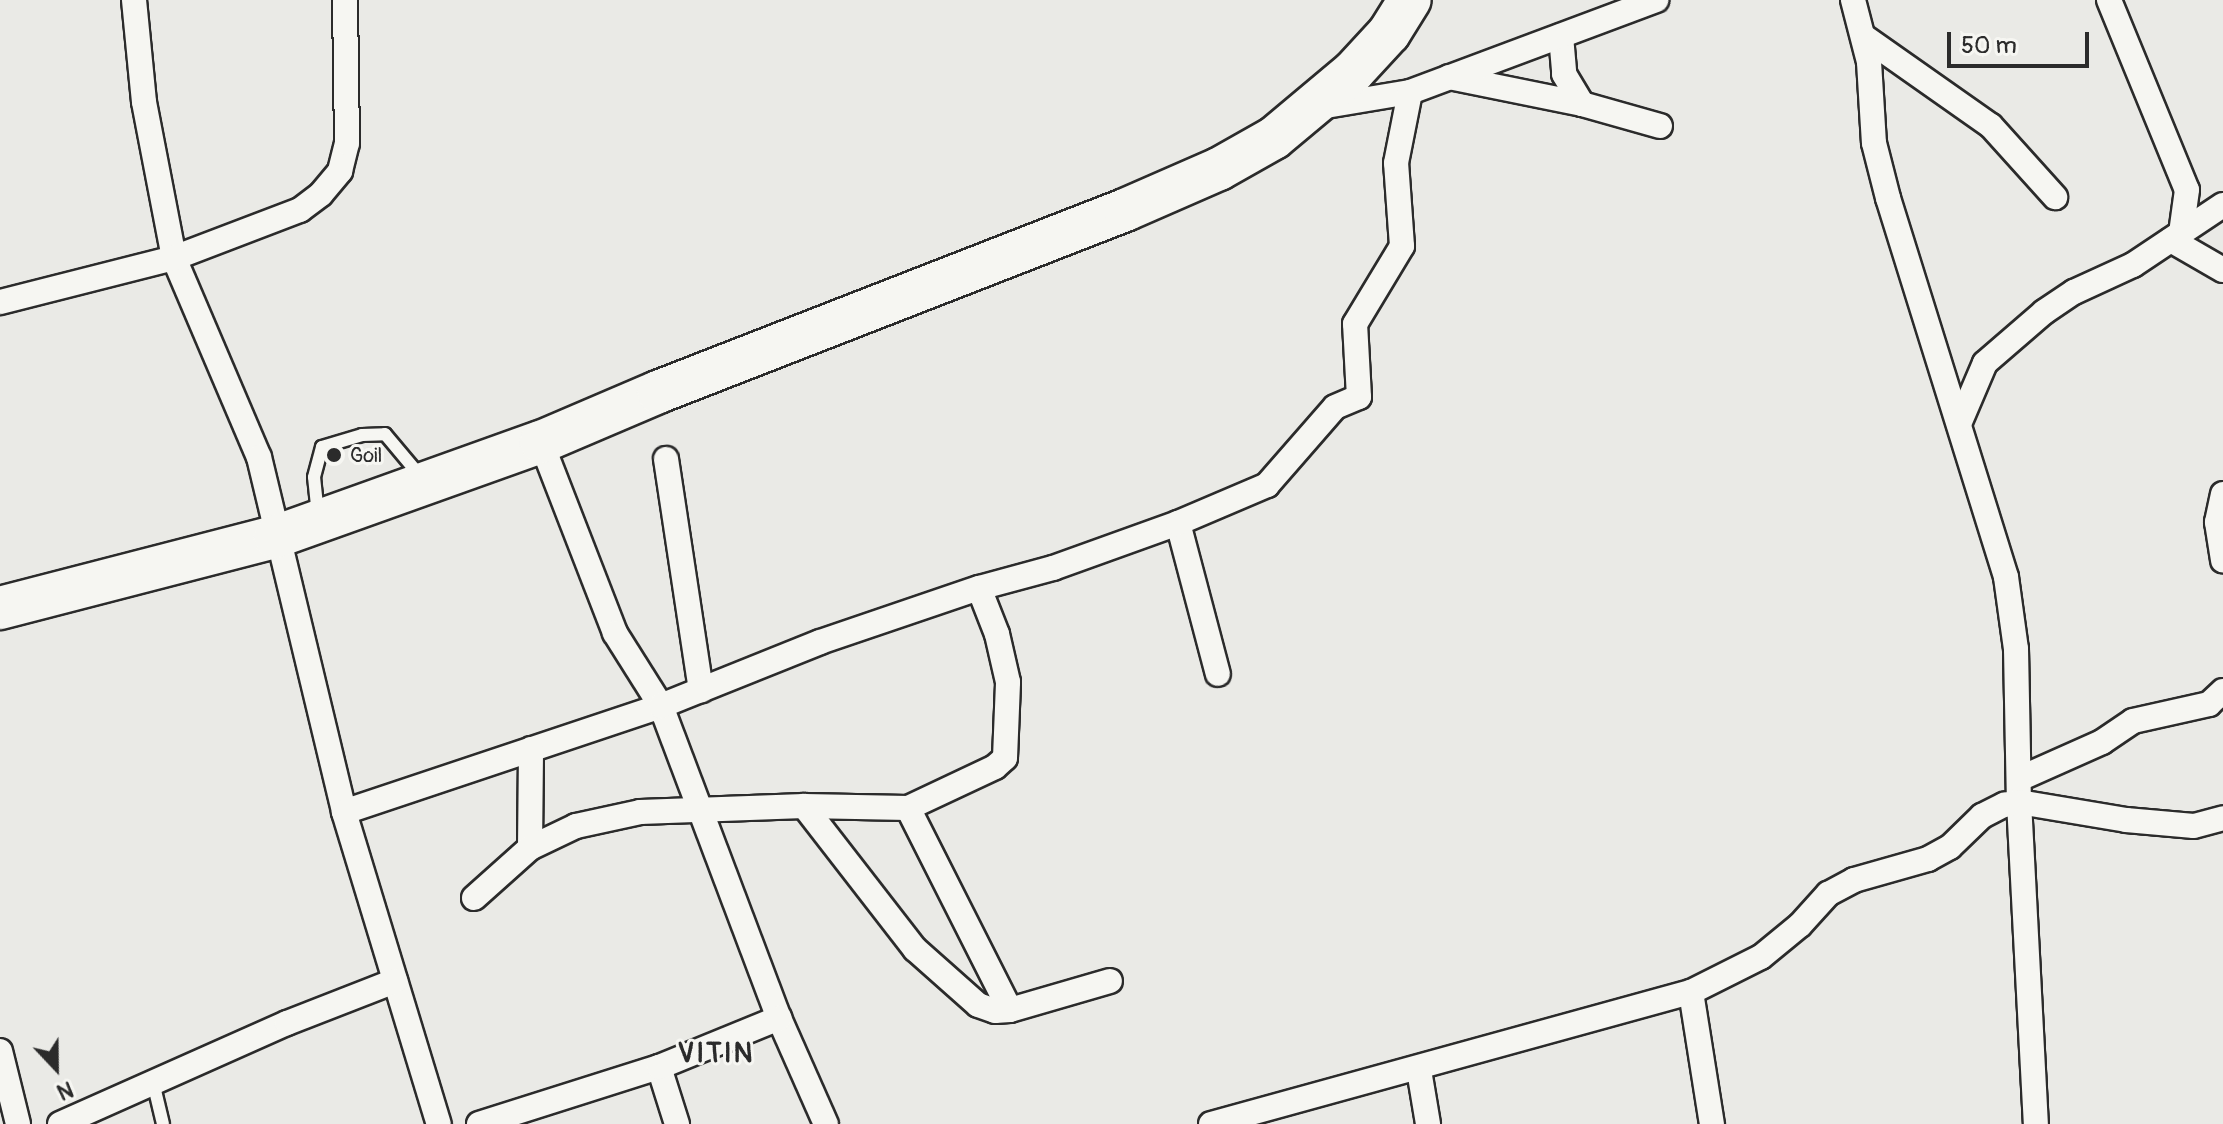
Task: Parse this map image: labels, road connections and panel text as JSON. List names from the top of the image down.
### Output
{
  "districts": ["VITIN"],
  "places": ["Goil"],
  "scale_bar": "50 m",
  "north": "bottom"
}
